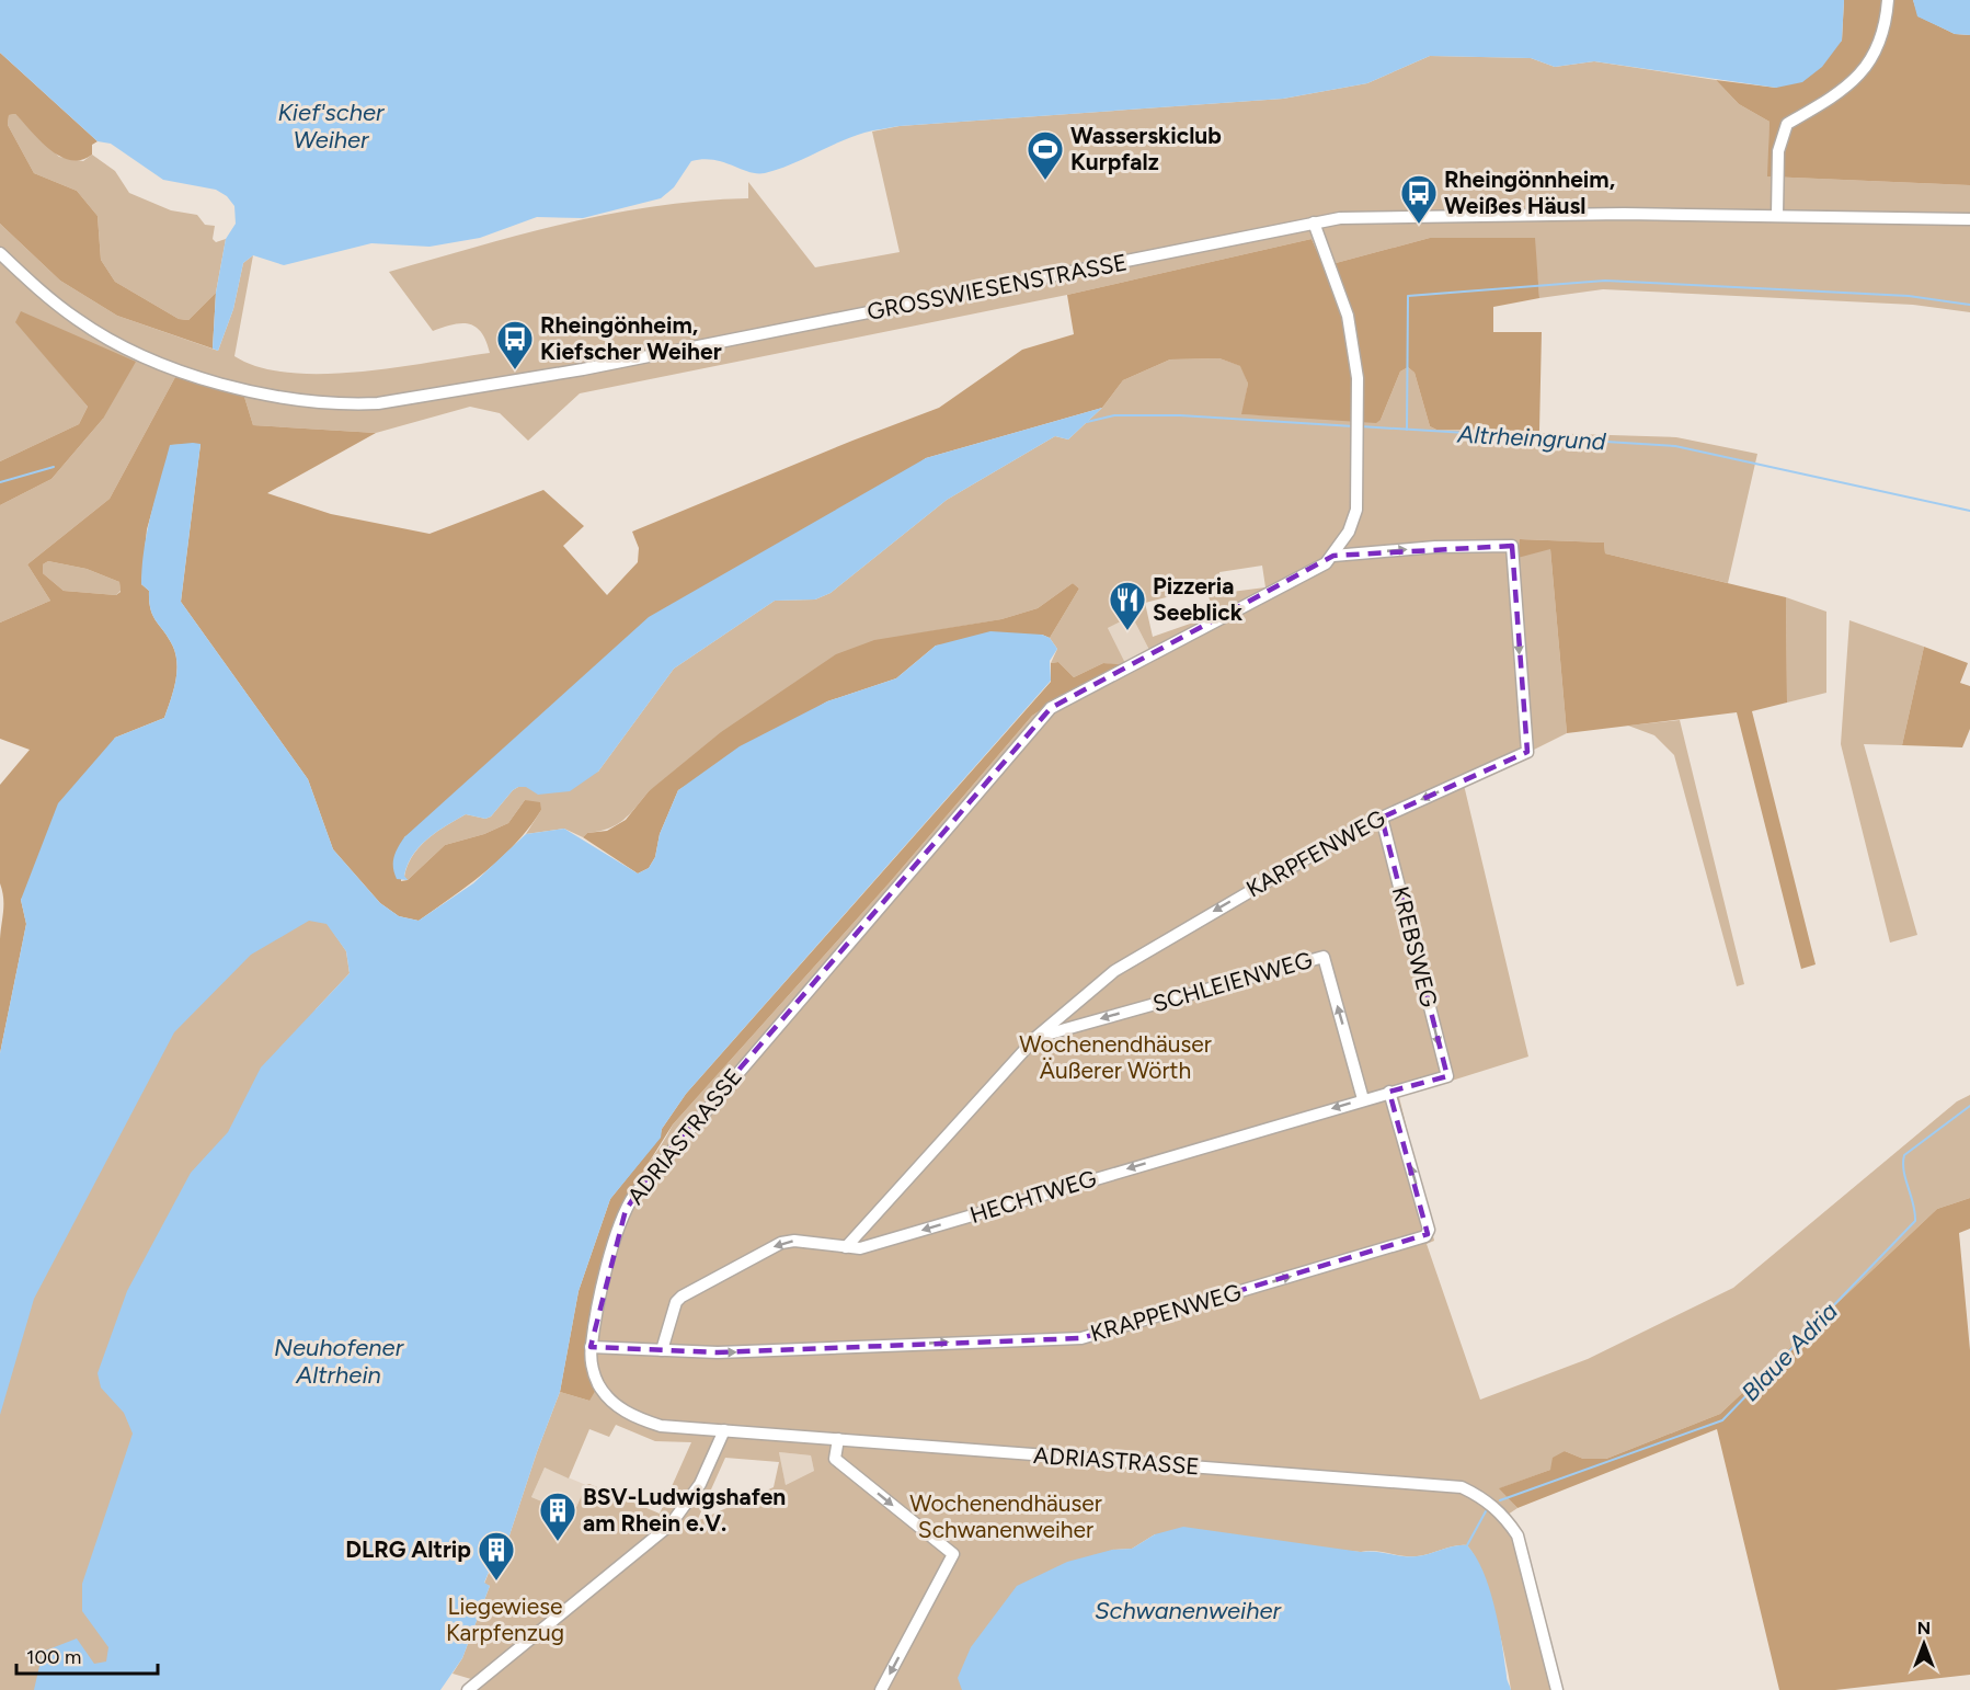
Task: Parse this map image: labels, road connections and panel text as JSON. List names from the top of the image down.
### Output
{
  "streets": {
    "street": [
      "GROSSWIESENSTRASSE",
      "KARPFENWEG",
      "KREBSWEG",
      "SCHLEIENWEG",
      "ADRIASTRASSE",
      "HECHTWEG",
      "KRAPPENWEG"
    ]
  },
  "crossings": [
    ["GROSSWIESENSTRASSE", "ADRIASTRASSE"],
    ["KARPFENWEG", "KREBSWEG"],
    ["KARPFENWEG", "SCHLEIENWEG"],
    ["KARPFENWEG", "ADRIASTRASSE"],
    ["KARPFENWEG", "HECHTWEG"],
    ["KREBSWEG", "HECHTWEG"],
    ["SCHLEIENWEG", "HECHTWEG"],
    ["ADRIASTRASSE", "KRAPPENWEG"],
    ["HECHTWEG", "KRAPPENWEG"]
  ],
  "one_way": ["KREBSWEG", "HECHTWEG", "KRAPPENWEG"],
  "water": [
    "Kief'scher Weiher",
    "Altrheingrund",
    "Neuhofener Altrhein",
    "Blaue Adria",
    "Schwanenweiher"
  ],
  "parks": ["Wochenendhäuser Äußerer Wörth", "Wochenendhäuser Schwanenweiher", "Liegewiese Karpfenzug"],
  "places": {
    "sports": ["Wasserskiclub Kurpfalz"],
    "bus stop": ["Rheingönnheim, Weißes Häusl", "Rheingönheim, Kiefscher Weiher"],
    "restaurant": ["Pizzeria Seeblick"],
    "building": ["BSV-Ludwigshafen am Rhein e.V.", "DLRG Altrip"]
  },
  "scale_bar": "100 m",
  "north": "top"
}
